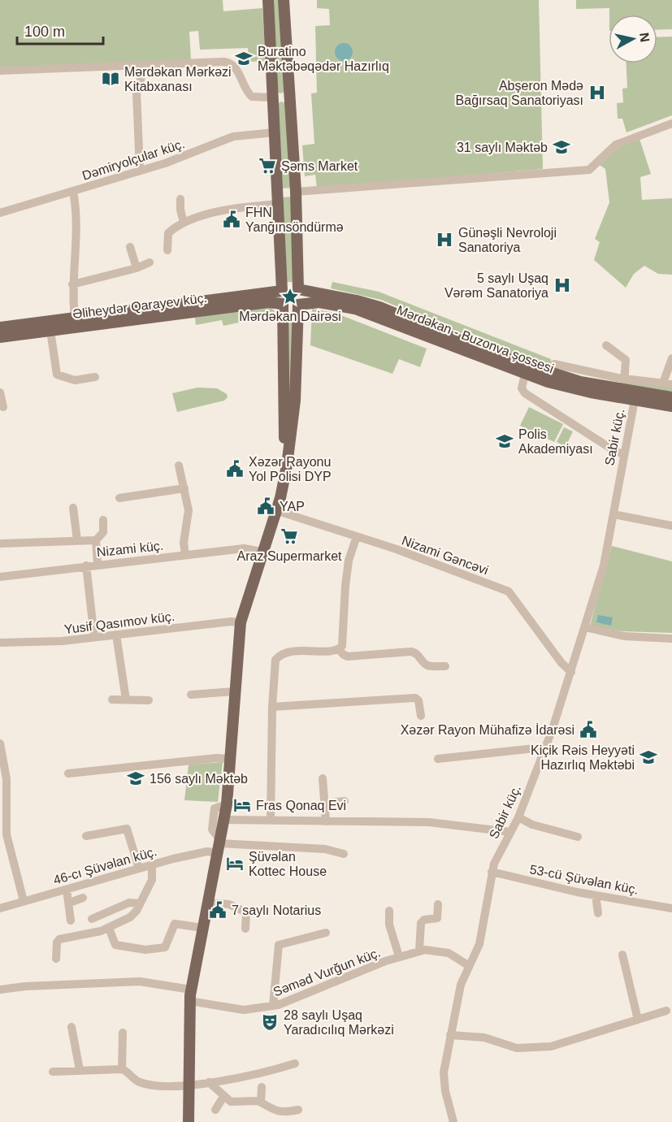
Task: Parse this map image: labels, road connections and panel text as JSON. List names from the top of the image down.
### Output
{
  "streets": {
    "main road": ["Əliheydər Qarayev küç.", "Mərdəkan - Buzonva şossesi"],
    "street": [
      "Dəmiryolçular küç.",
      "Sabir küç.",
      "Nizami küç.",
      "Nizami Gəncəvi",
      "Yusif Qasımov küç.",
      "46-cı Şüvəlan küç.",
      "53-cü Şüvəlan küç.",
      "Səməd Vurğun küç."
    ]
  },
  "crossings": [
    ["Əliheydər Qarayev küç.", "Mərdəkan - Buzonva şossesi"],
    ["Mərdəkan - Buzonva şossesi", "Sabir küç."],
    ["Sabir küç.", "Nizami Gəncəvi"],
    ["Sabir küç.", "53-cü Şüvəlan küç."],
    ["Sabir küç.", "Səməd Vurğun küç."]
  ],
  "places": {
    "school or university": [
      "Buratino Məktəbəqədər Hazırlıq",
      "31 saylı Məktəb",
      "Polis Akademiyası",
      "Kiçik Rəis Heyyəti Hazırlıq Məktəbi",
      "156 saylı Məktəb"
    ],
    "library": ["Mərdəkan Mərkəzi Kitabxanası"],
    "hospital": ["Abşeron Mədə Bağırsaq Sanatoriyası", "Günəşli Nevroloji Sanatoriya", "5 saylı Uşaq Vərəm Sanatoriya"],
    "supermarket": ["Şəms Market", "Araz Supermarket"],
    "public building": [
      "FHN Yanğınsöndürmə",
      "Xəzər Rayonu Yol Polisi DYP",
      "YAP",
      "Xəzər Rayon Mühafizə İdarəsi",
      "7 saylı Notarius"
    ],
    "place": ["Mərdəkan Dairəsi"],
    "hotel": ["Fras Qonaq Evi", "Şüvəlan Kottec House"],
    "theatre": ["28 saylı Uşaq Yaradıcılıq Mərkəzi"]
  },
  "scale_bar": "100 m",
  "north": "right"
}
